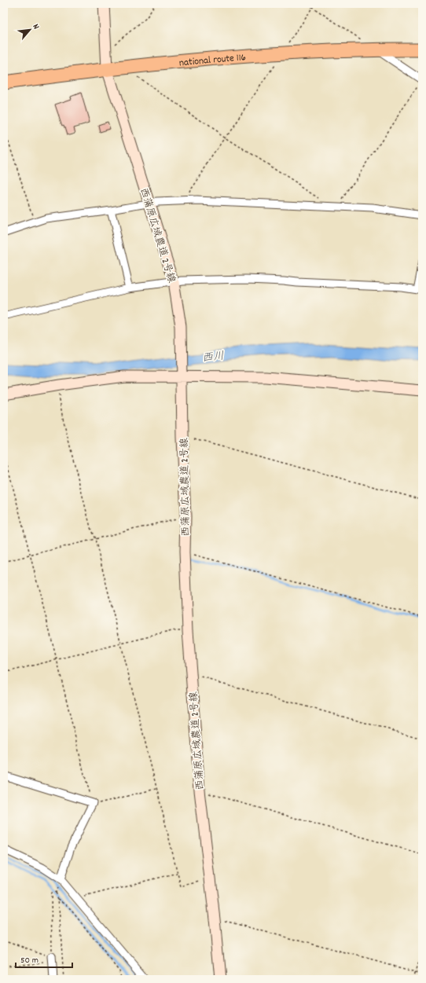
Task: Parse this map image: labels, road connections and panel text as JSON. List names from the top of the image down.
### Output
{
  "streets": {
    "highway": ["national route 116"],
    "street": ["西蒲原広域農道 2号線"]
  },
  "crossings": [
    ["national route 116", "西蒲原広域農道 2号線"]
  ],
  "water": ["西川"],
  "scale_bar": "50 m",
  "north": "top right"
}
